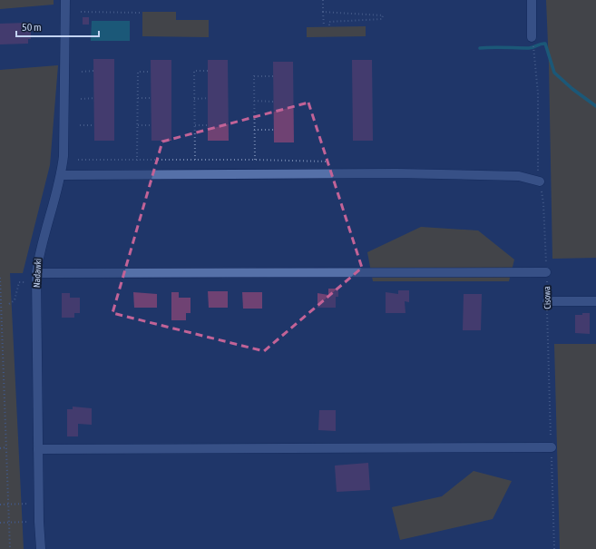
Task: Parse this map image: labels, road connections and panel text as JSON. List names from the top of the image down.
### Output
{
  "streets": {
    "street": ["Nadawki"],
    "path": ["Cisowa"]
  },
  "scale_bar": "50 m"
}
